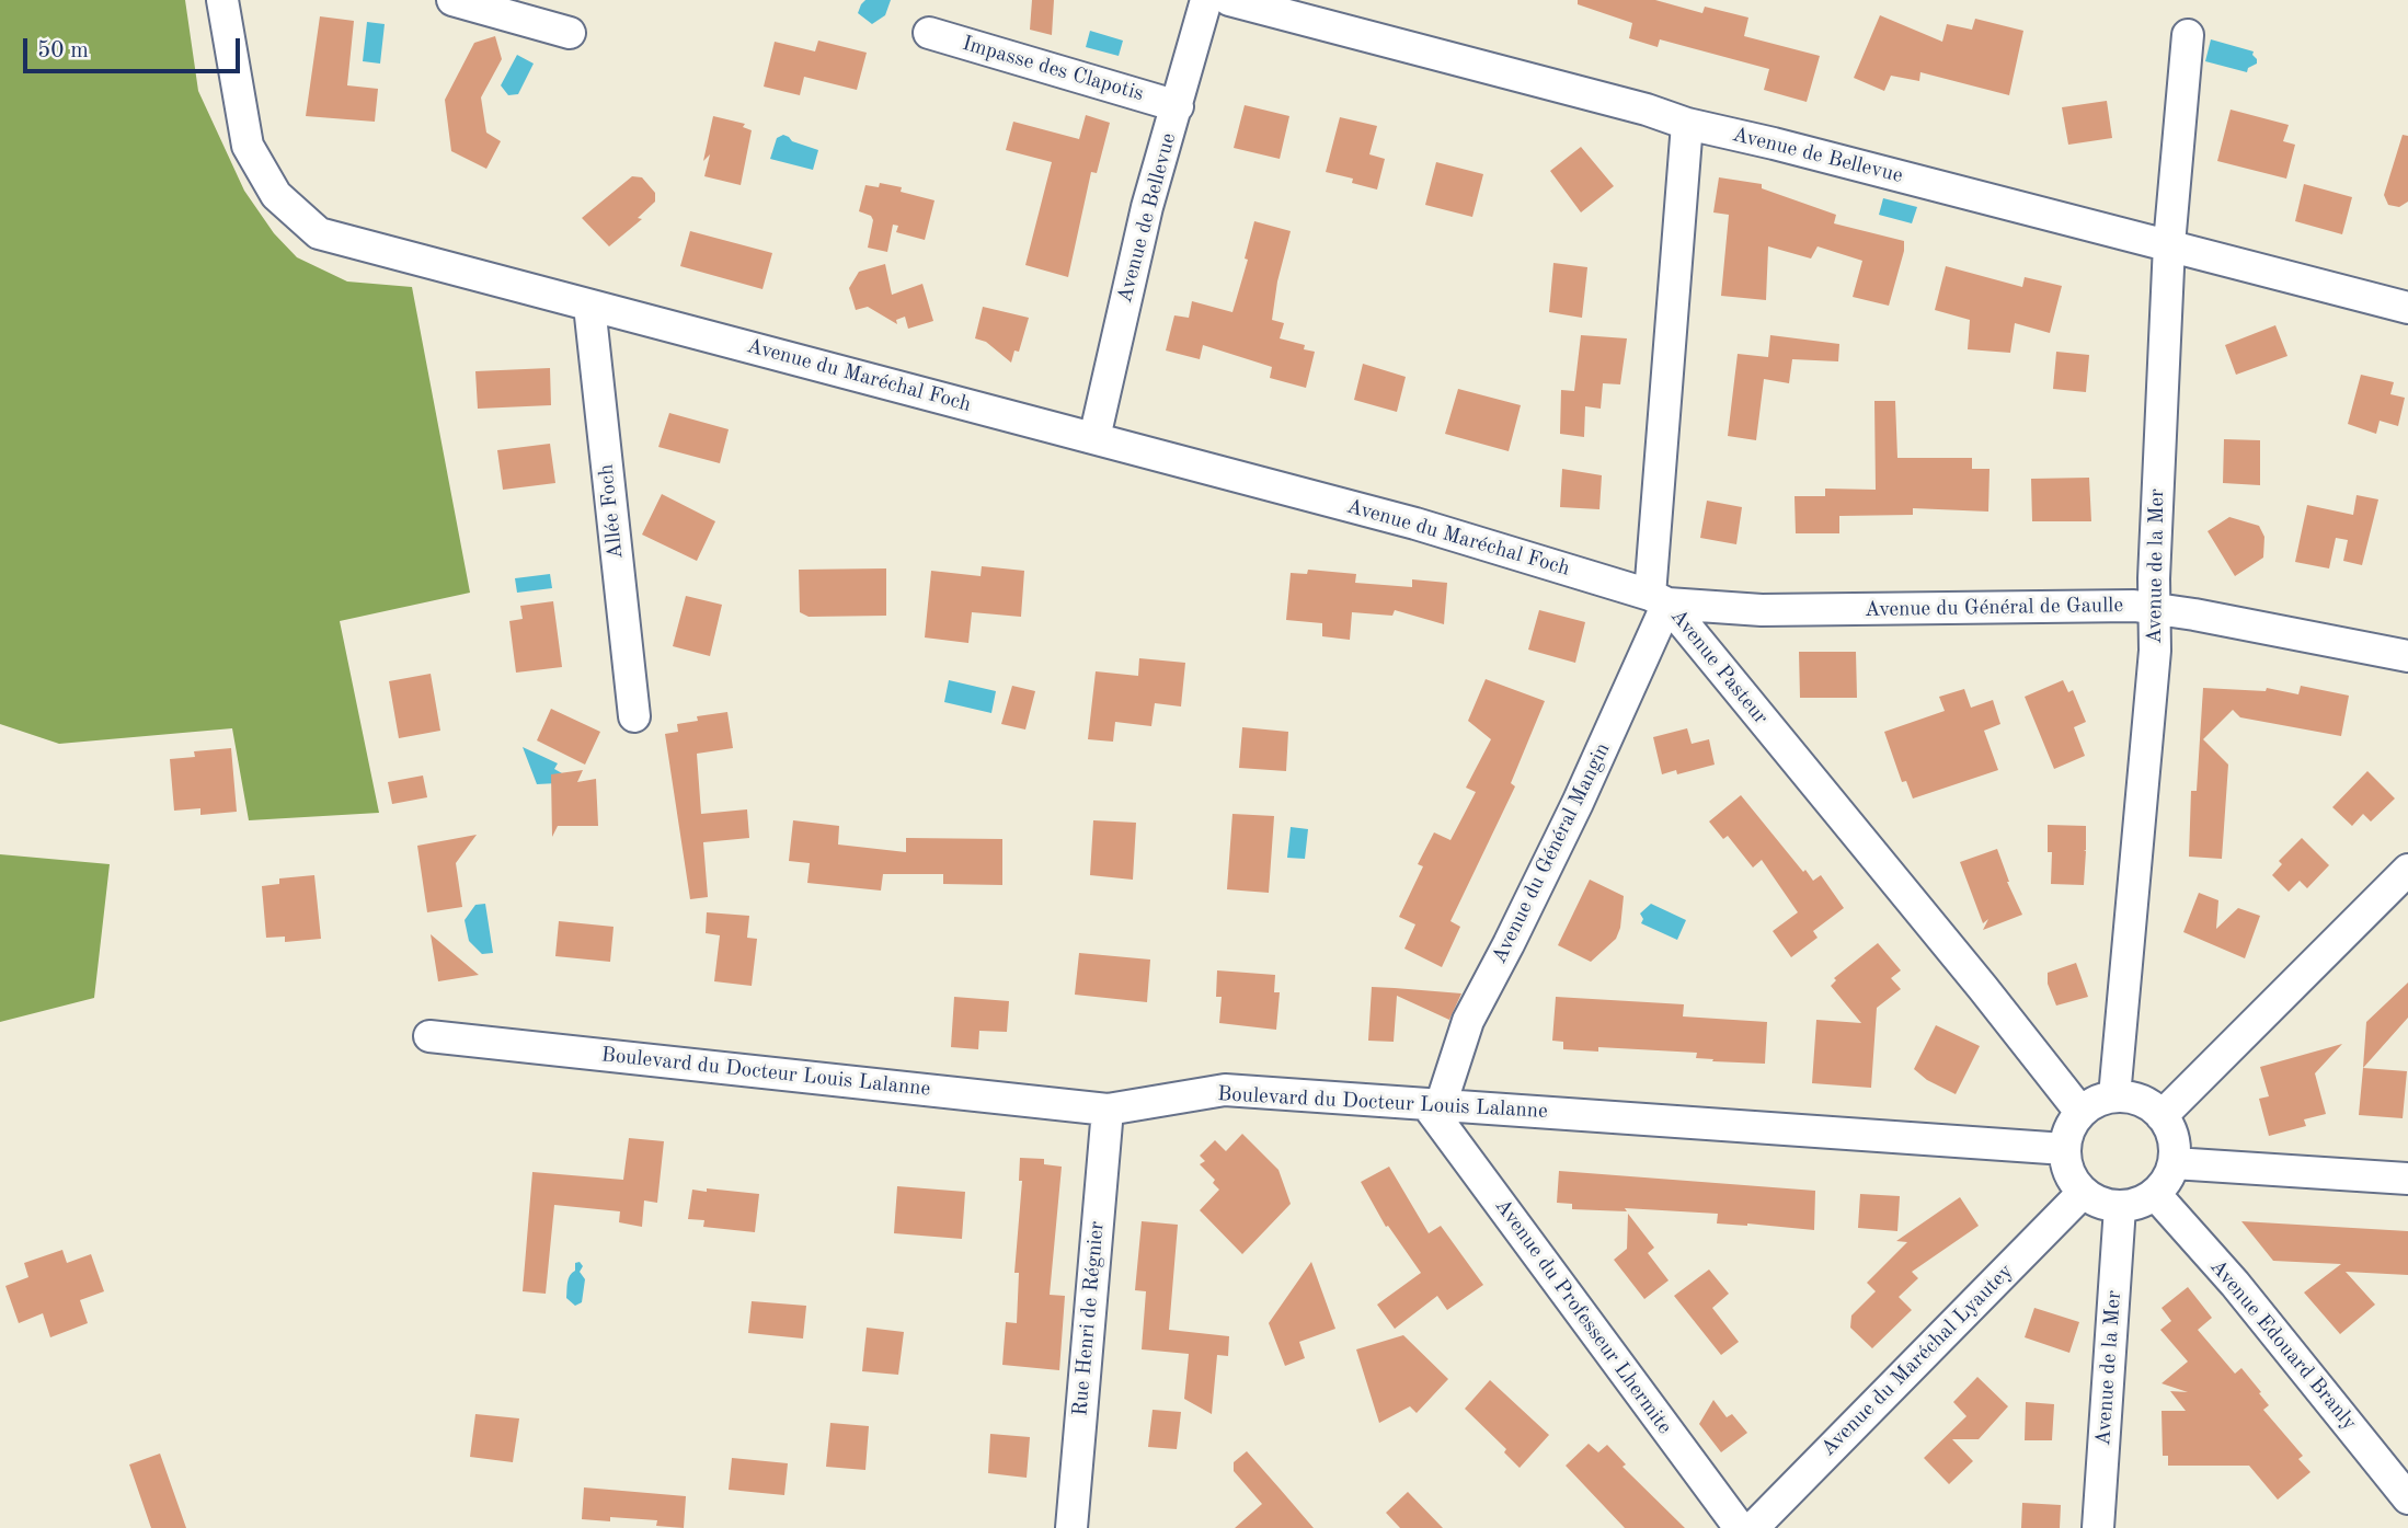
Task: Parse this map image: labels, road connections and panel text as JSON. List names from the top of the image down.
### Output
{
  "streets": {
    "street": [
      "Impasse des Clapotis",
      "Avenue de Bellevue",
      "Avenue du Maréchal Foch",
      "Allée Foch",
      "Avenue de la Mer",
      "Avenue du Général de Gaulle",
      "Avenue Pasteur",
      "Avenue du Général Mangin",
      "Boulevard du Docteur Louis Lalanne",
      "Avenue du Professeur Lhermite",
      "Rue Henri de Régnier",
      "Avenue Edouard Branly",
      "Avenue du Maréchal Lyautey"
    ]
  },
  "crossings": [
    ["Impasse des Clapotis", "Avenue de Bellevue"],
    ["Avenue de Bellevue", "Avenue du Maréchal Foch"],
    ["Avenue de Bellevue", "Avenue de la Mer"],
    ["Avenue de Bellevue", "Avenue Pasteur"],
    ["Avenue du Maréchal Foch", "Allée Foch"],
    ["Avenue du Maréchal Foch", "Avenue du Général de Gaulle"],
    ["Avenue du Maréchal Foch", "Avenue Pasteur"],
    ["Avenue du Maréchal Foch", "Avenue du Général Mangin"],
    ["Avenue de la Mer", "Avenue du Général de Gaulle"],
    ["Avenue de la Mer", "Avenue Pasteur"],
    ["Avenue de la Mer", "Boulevard du Docteur Louis Lalanne"],
    ["Avenue de la Mer", "Avenue Edouard Branly"],
    ["Avenue de la Mer", "Avenue du Maréchal Lyautey"],
    ["Avenue du Général de Gaulle", "Avenue Pasteur"],
    ["Avenue du Général de Gaulle", "Avenue du Général Mangin"],
    ["Avenue Pasteur", "Avenue du Général Mangin"],
    ["Avenue Pasteur", "Boulevard du Docteur Louis Lalanne"],
    ["Avenue Pasteur", "Avenue Edouard Branly"],
    ["Avenue Pasteur", "Avenue du Maréchal Lyautey"],
    ["Avenue du Général Mangin", "Boulevard du Docteur Louis Lalanne"],
    ["Avenue du Général Mangin", "Avenue du Professeur Lhermite"],
    ["Boulevard du Docteur Louis Lalanne", "Avenue du Professeur Lhermite"],
    ["Boulevard du Docteur Louis Lalanne", "Rue Henri de Régnier"],
    ["Boulevard du Docteur Louis Lalanne", "Avenue Edouard Branly"],
    ["Boulevard du Docteur Louis Lalanne", "Avenue du Maréchal Lyautey"],
    ["Avenue Edouard Branly", "Avenue du Maréchal Lyautey"]
  ],
  "scale_bar": "50 m"
}
